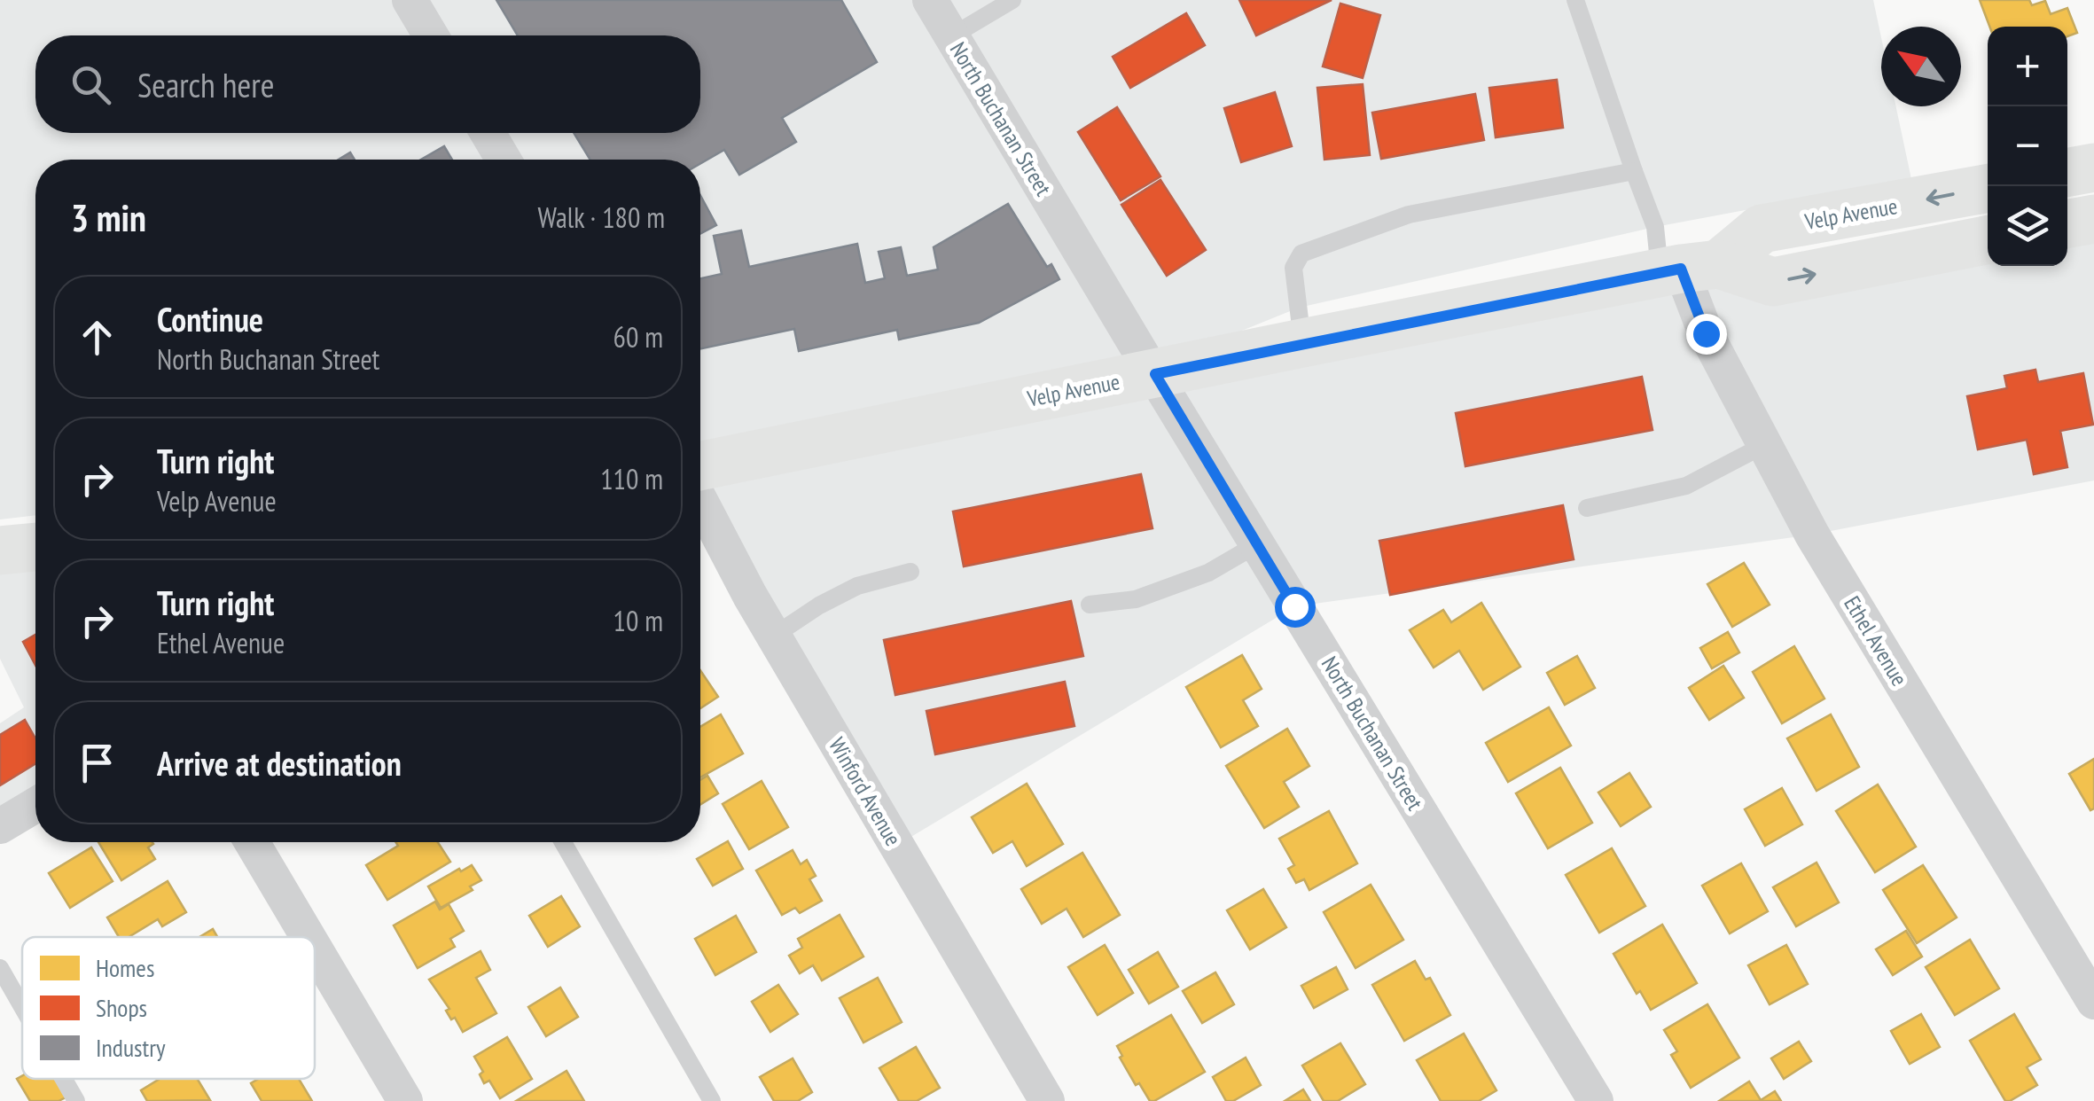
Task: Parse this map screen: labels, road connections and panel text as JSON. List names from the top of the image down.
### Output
{
  "streets": {
    "main road": ["Velp Avenue"],
    "street": ["North Buchanan Street", "Ethel Avenue", "Winford Avenue"]
  },
  "crossings": [
    ["North Buchanan Street", "Velp Avenue"],
    ["Velp Avenue", "Ethel Avenue"]
  ],
  "legend": ["Homes", "Shops", "Industry"],
  "north": "top left",
  "page": {
    "map_buttons": ["+", "−"],
    "search": "Search here",
    "heading": ["3 min", "Walk · 180 m"],
    "list": [
      ["Continue", "North Buchanan Street", "60 m"],
      ["Turn right", "Velp Avenue", "110 m"],
      ["Turn right", "Ethel Avenue", "10 m"],
      "Arrive at destination"
    ]
  }
}
